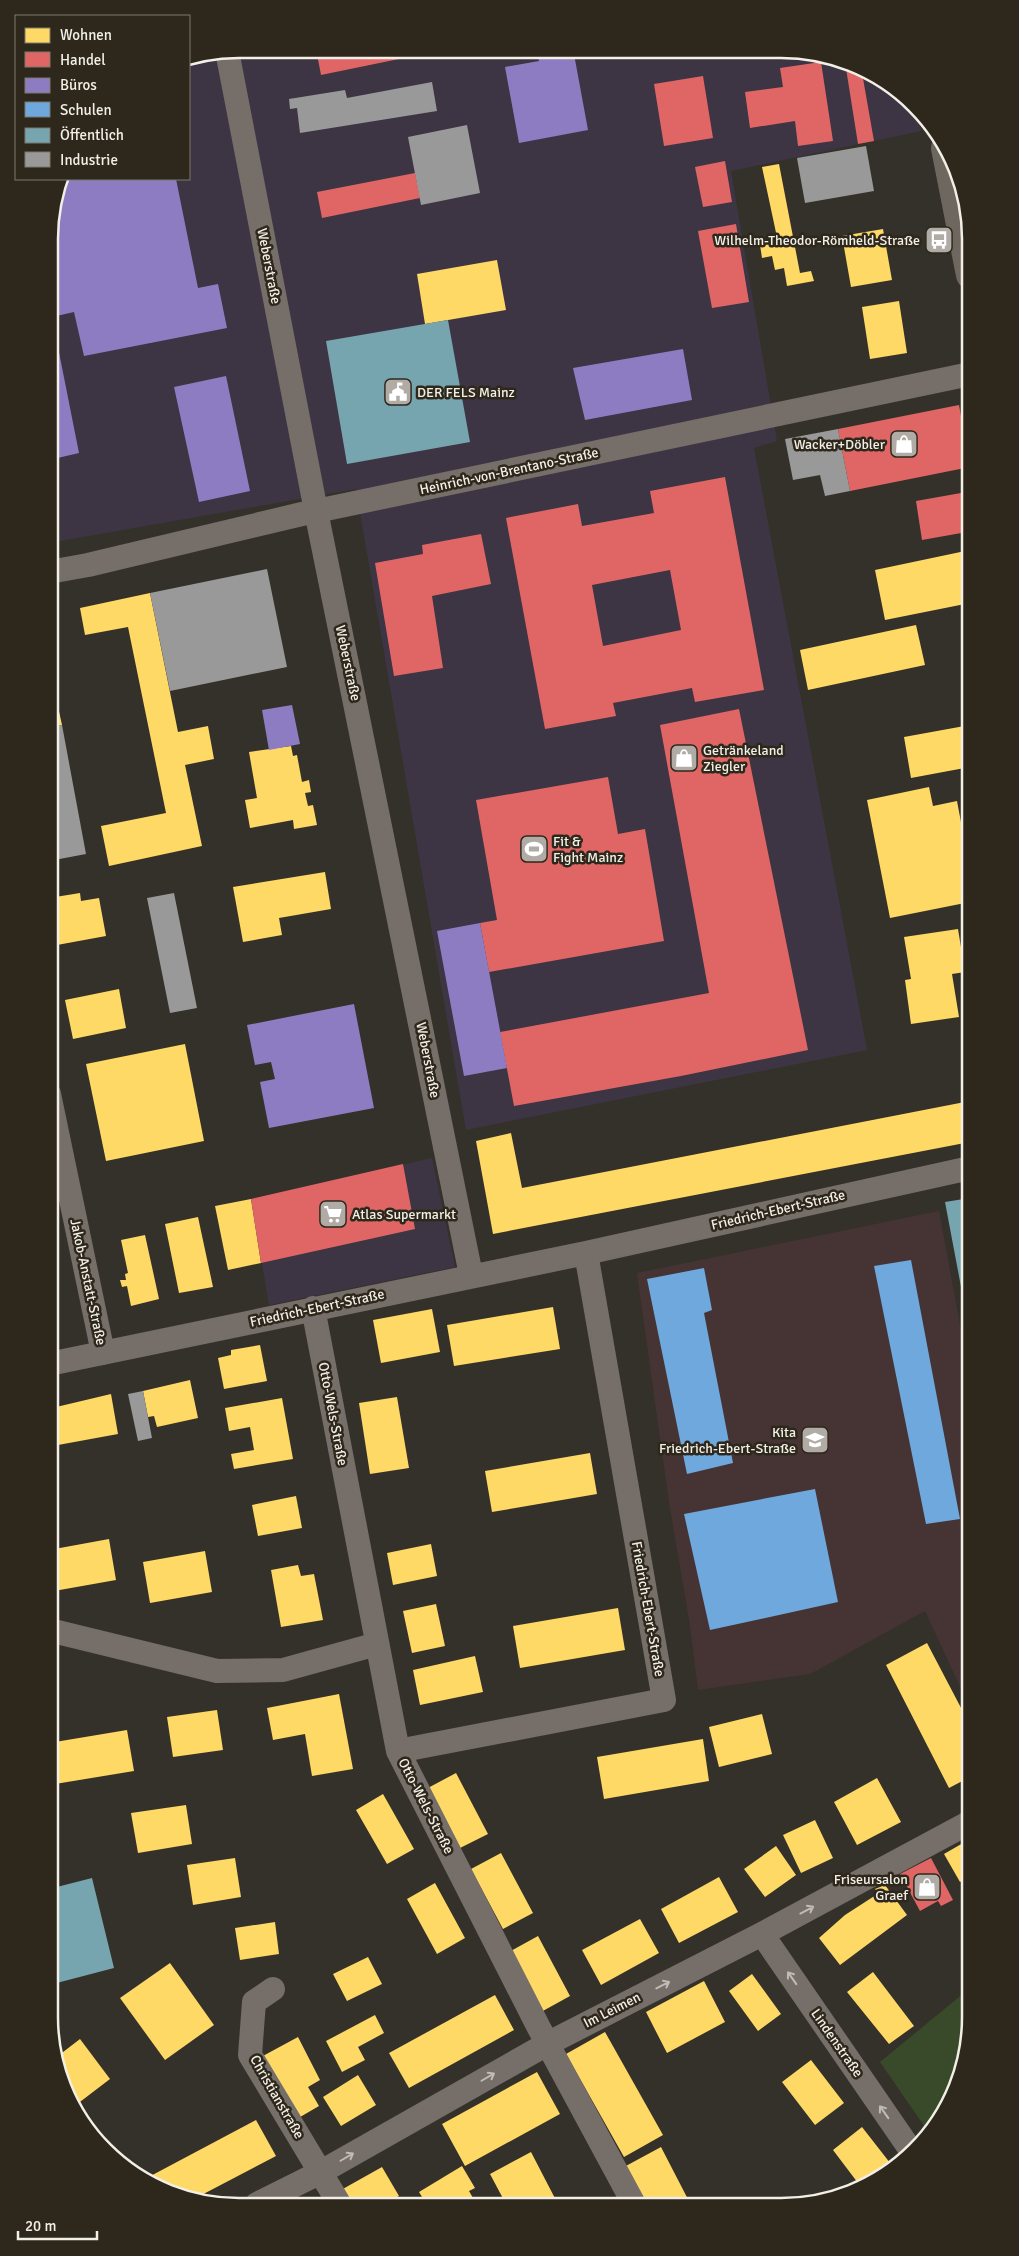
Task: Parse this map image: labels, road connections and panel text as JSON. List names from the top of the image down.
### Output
{
  "streets": {
    "street": [
      "Weberstraße",
      "Heinrich-von-Brentano-Straße",
      "Friedrich-Ebert-Straße",
      "Jakob-Anstatt-Straße",
      "Otto-Wels-Straße",
      "Im Leimen",
      "Lindenstraße",
      "Christianstraße"
    ]
  },
  "crossings": [
    ["Weberstraße", "Heinrich-von-Brentano-Straße"],
    ["Weberstraße", "Friedrich-Ebert-Straße"],
    ["Friedrich-Ebert-Straße", "Jakob-Anstatt-Straße"],
    ["Friedrich-Ebert-Straße", "Otto-Wels-Straße"],
    ["Otto-Wels-Straße", "Im Leimen"],
    ["Im Leimen", "Lindenstraße"],
    ["Im Leimen", "Christianstraße"]
  ],
  "one_way": ["Im Leimen", "Lindenstraße"],
  "places": {
    "bus stop": ["Wilhelm-Theodor-Römheld-Straße"],
    "public building": ["DER FELS Mainz"],
    "shop": ["Wacker+Döbler", "Getränkeland Ziegler", "Friseursalon Graef"],
    "sports": ["Fit & Fight Mainz"],
    "supermarket": ["Atlas Supermarkt"],
    "school or university": ["Kita Friedrich-Ebert-Straße"]
  },
  "legend": [
    "Wohnen",
    "Handel",
    "Büros",
    "Schulen",
    "Öffentlich",
    "Industrie"
  ],
  "scale_bar": "20 m"
}
